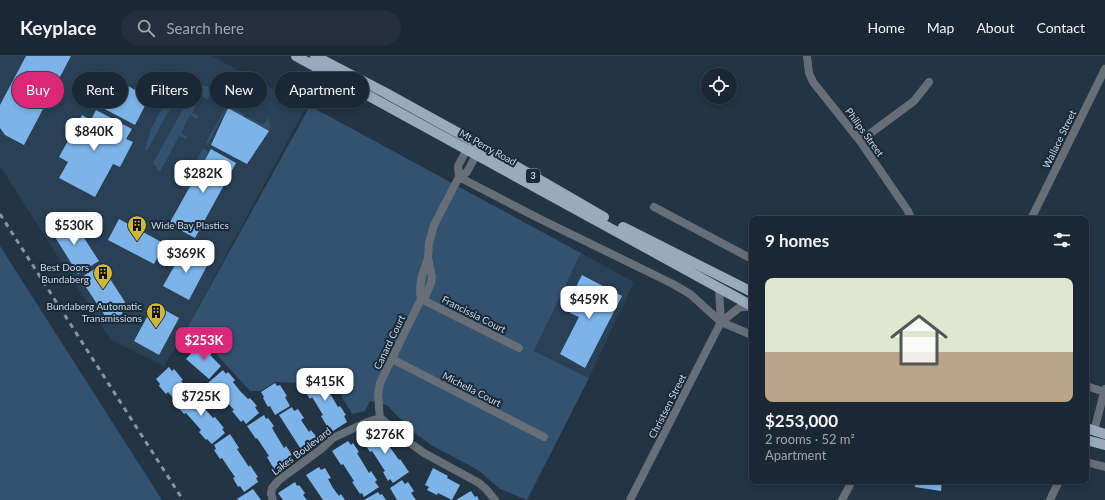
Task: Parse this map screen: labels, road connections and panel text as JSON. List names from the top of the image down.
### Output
{
  "streets": {
    "main road": ["Mt Perry Road", "3"],
    "street": [
      "Philips Street",
      "Wallace Street",
      "Francissia Court",
      "Canard Court",
      "Michella Court",
      "Christsen Street",
      "Lakes Boulevard"
    ]
  },
  "crossings": [
    ["Francissia Court", "Canard Court"],
    ["Canard Court", "Michella Court"],
    ["Canard Court", "Lakes Boulevard"]
  ],
  "places": {
    "building": ["Wide Bay Plastics", "Best Doors Bundaberg", "Bundaberg Automatic Transmissions"]
  },
  "page": {
    "header": "Keyplace",
    "search": "Search here",
    "nav": [
      "Home",
      "Map",
      "About",
      "Contact"
    ],
    "chip": [
      "Buy",
      "Rent",
      "Filters",
      "New",
      "Apartment"
    ],
    "price": [
      "$840K",
      "$282K",
      "$530K",
      "$369K",
      "$459K",
      "$253K",
      "$415K",
      "$725K",
      "$276K"
    ],
    "heading": "9 homes",
    "list": [
      {
        "name": "$253,000",
        "note": "2 rooms · 52 m² · Apartment"
      }
    ]
  }
}
